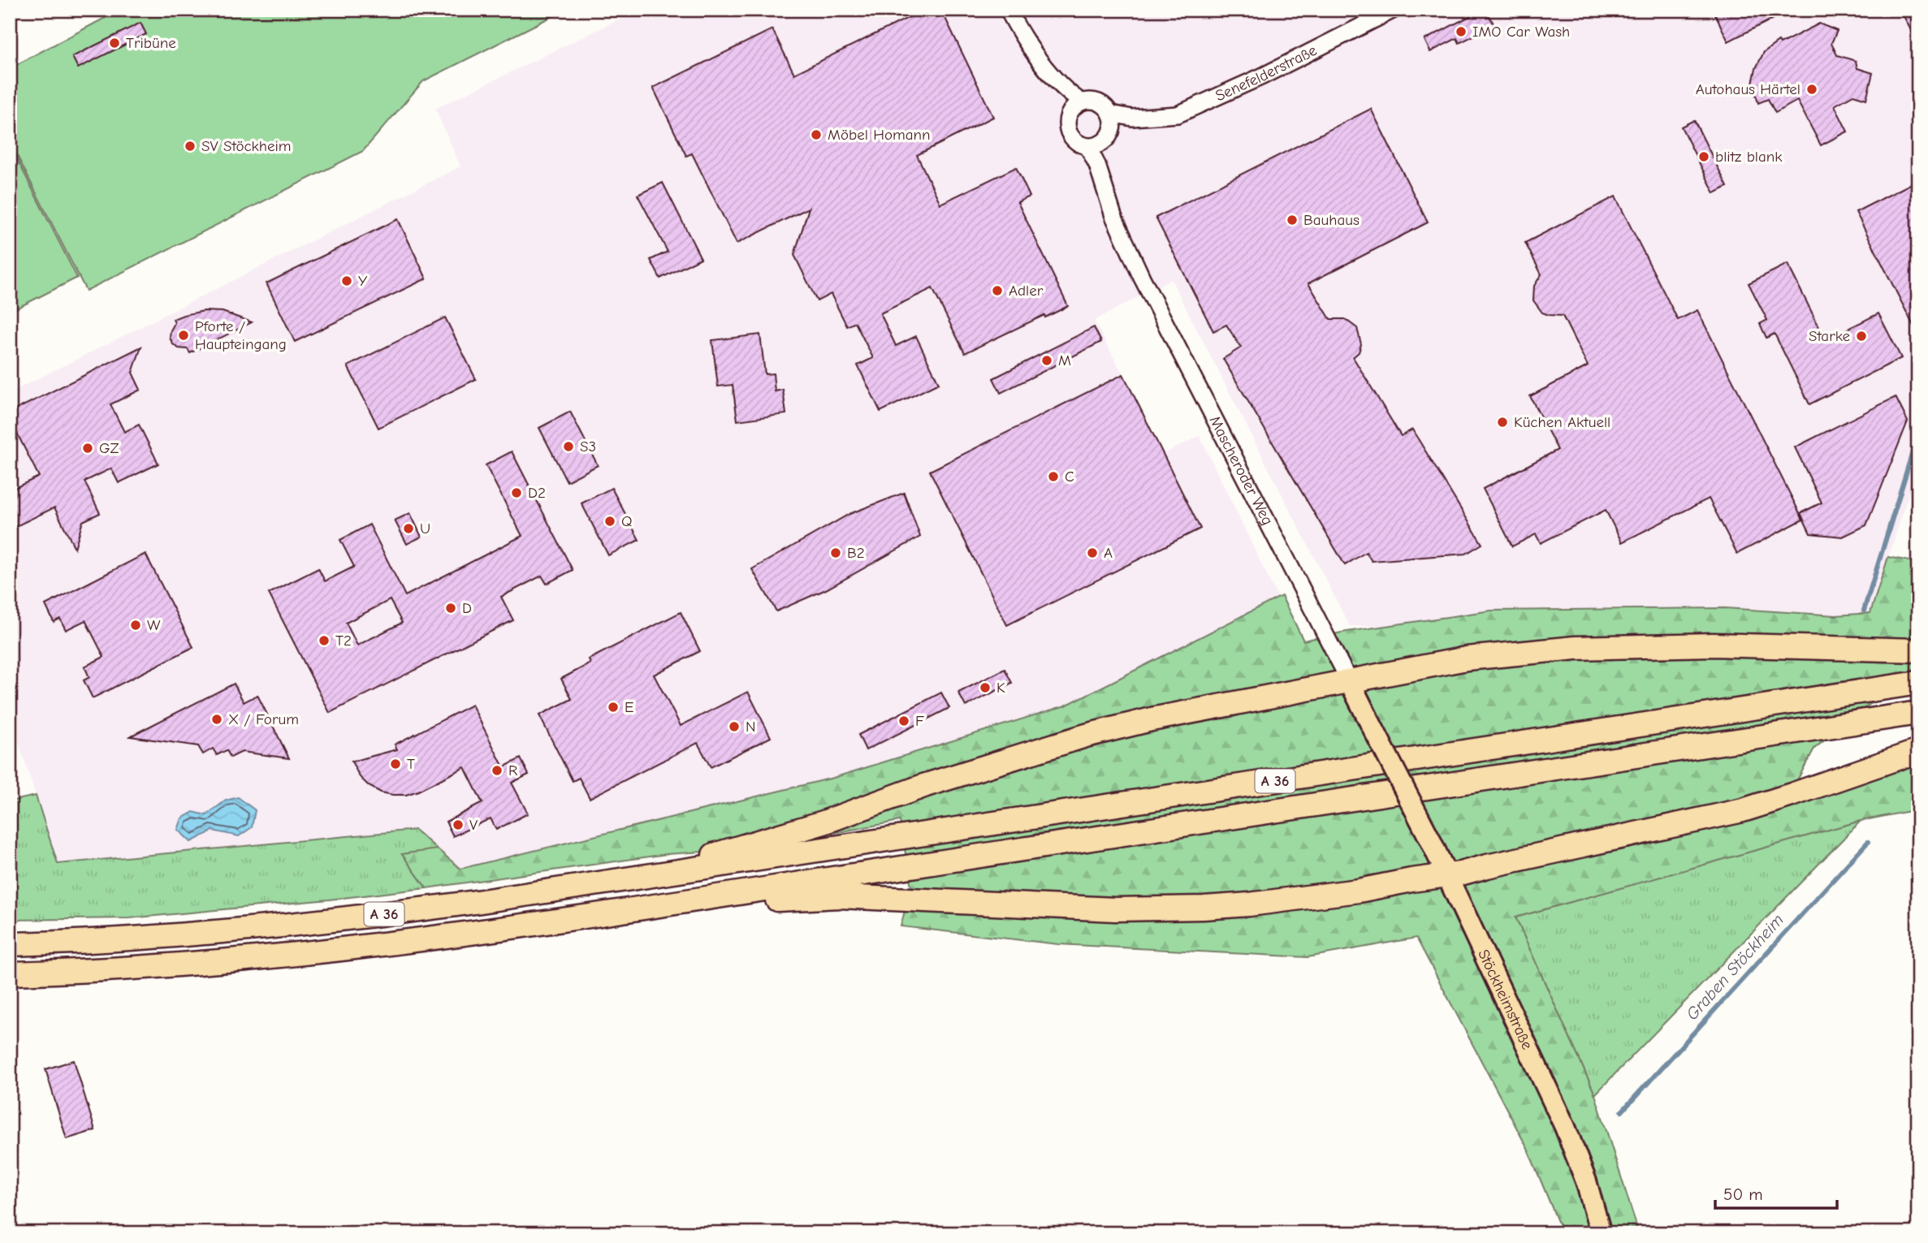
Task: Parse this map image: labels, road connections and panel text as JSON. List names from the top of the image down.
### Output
{
  "streets": {
    "highway": ["A 36"],
    "main road": ["Mascheroder Weg", "Stöckheimstraße"],
    "street": ["Senefelderstraße"]
  },
  "crossings": [
    ["Senefelderstraße", "Mascheroder Weg"],
    ["Mascheroder Weg", "Stöckheimstraße"]
  ],
  "water": ["Graben Stöckheim"],
  "places": [
    "IMO Car Wash",
    "Tribüne",
    "Autohaus Härtel",
    "Möbel Homann",
    "SV Stöckheim",
    "blitz blank",
    "Bauhaus",
    "Y",
    "Adler",
    "Pforte / Haupteingang",
    "Starke",
    "M",
    "Küchen Aktuell",
    "S3",
    "GZ",
    "C",
    "D2",
    "Q",
    "U",
    "B2",
    "A",
    "D",
    "W",
    "T2",
    "K",
    "E",
    "X / Forum",
    "F",
    "N",
    "T",
    "R",
    "V"
  ],
  "scale_bar": "50 m"
}
